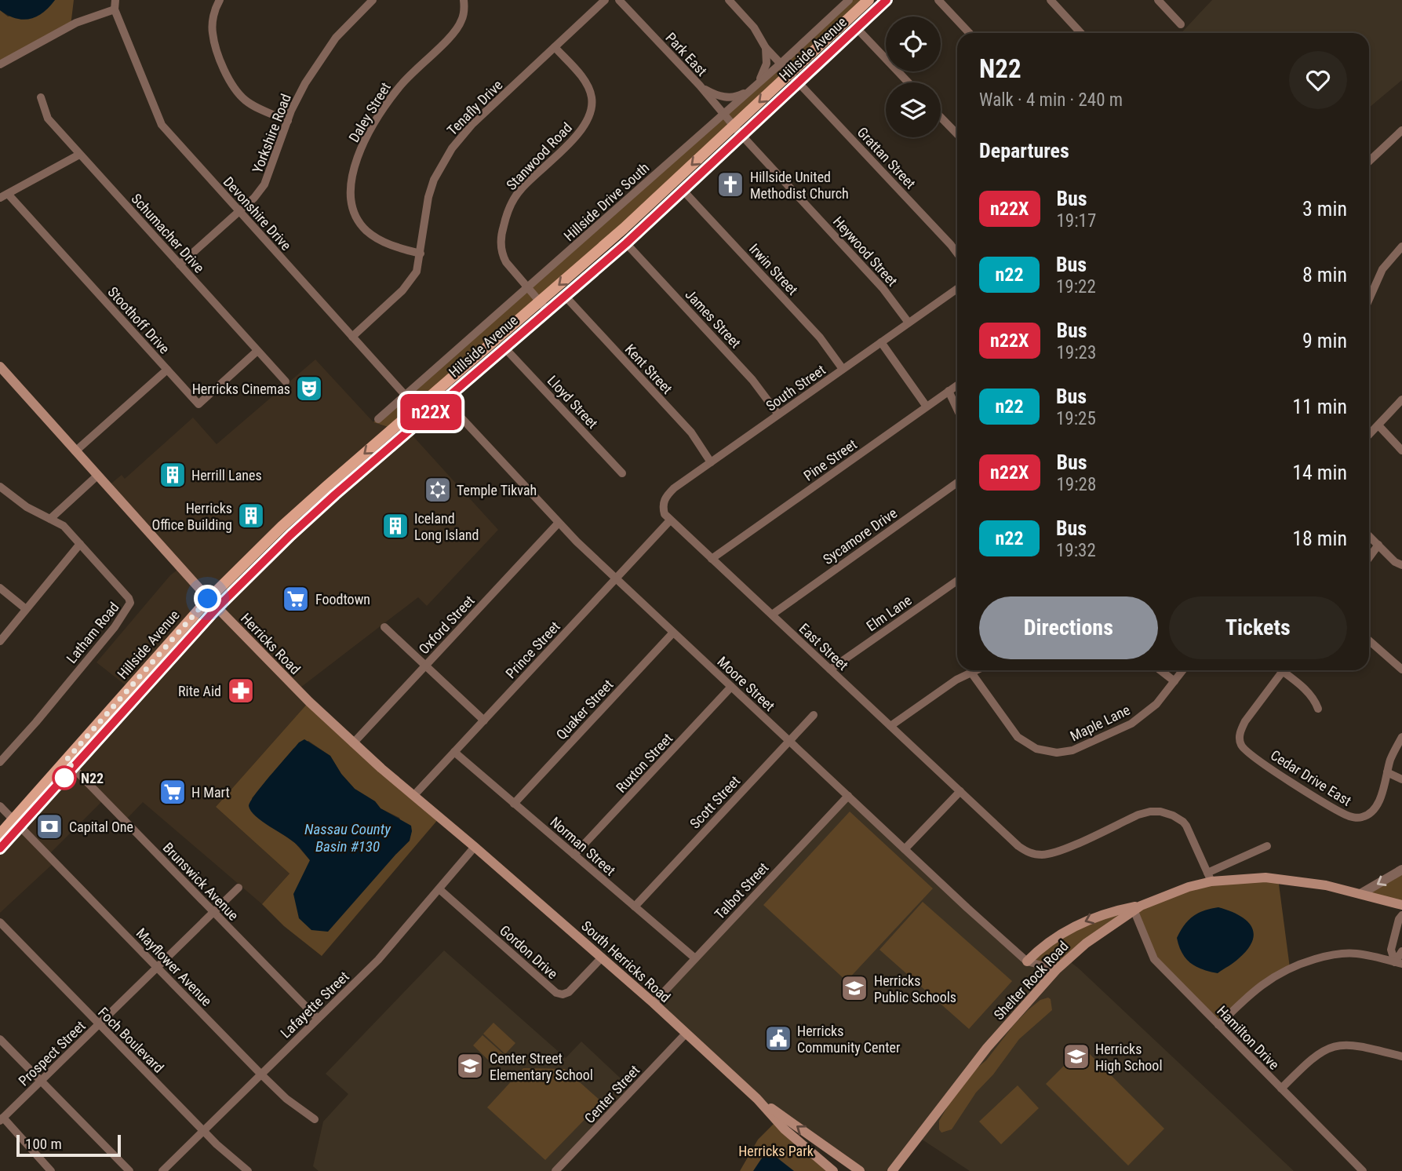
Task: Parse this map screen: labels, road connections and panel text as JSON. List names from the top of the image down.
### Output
{
  "streets": {
    "main road": [
      "Hillside Avenue",
      "Herricks Road",
      "South Herricks Road",
      "Shelter Rock Road"
    ],
    "street": [
      "Park East",
      "Tenafly Drive",
      "Daley Street",
      "Yorkshire Road",
      "Stanwood Road",
      "Grattan Street",
      "Hillside Drive South",
      "Devonshire Drive",
      "Schumacher Drive",
      "Heywood Street",
      "Irwin Street",
      "James Street",
      "Stoothoff Drive",
      "Kent Street",
      "South Street",
      "Lloyd Street",
      "Pine Street",
      "Sycamore Drive",
      "Elm Lane",
      "Oxford Street",
      "Latham Road",
      "East Street",
      "Prince Street",
      "Moore Street",
      "Quaker Street",
      "Maple Lane",
      "Ruxton Street",
      "Cedar Drive East",
      "Scott Street",
      "Norman Street",
      "Brunswick Avenue",
      "Talbot Street",
      "Gordon Drive",
      "Mayflower Avenue",
      "Lafayette Street",
      "Hamilton Drive",
      "Foch Boulevard",
      "Prospect Street",
      "Center Street"
    ]
  },
  "crossings": [
    ["Hillside Avenue", "Park East"],
    ["Hillside Avenue", "Stanwood Road"],
    ["Hillside Avenue", "Grattan Street"],
    ["Hillside Avenue", "Devonshire Drive"],
    ["Hillside Avenue", "Heywood Street"],
    ["Hillside Avenue", "Irwin Street"],
    ["Hillside Avenue", "James Street"],
    ["Hillside Avenue", "Kent Street"],
    ["Hillside Avenue", "Lloyd Street"],
    ["Hillside Avenue", "Herricks Road"],
    ["Hillside Avenue", "Moore Street"],
    ["Hillside Avenue", "Brunswick Avenue"],
    ["Hillside Avenue", "Mayflower Avenue"],
    ["Park East", "Hillside Drive South"],
    ["Park East", "Heywood Street"],
    ["Tenafly Drive", "Daley Street"],
    ["Tenafly Drive", "Stanwood Road"],
    ["Tenafly Drive", "Devonshire Drive"],
    ["Yorkshire Road", "Devonshire Drive"],
    ["Yorkshire Road", "Schumacher Drive"],
    ["Stanwood Road", "Hillside Drive South"],
    ["Grattan Street", "Hillside Drive South"],
    ["Hillside Drive South", "Devonshire Drive"],
    ["Schumacher Drive", "Stoothoff Drive"],
    ["Heywood Street", "South Street"],
    ["Irwin Street", "South Street"],
    ["James Street", "South Street"],
    ["Kent Street", "South Street"],
    ["South Street", "East Street"],
    ["South Street", "Prince Street"],
    ["Pine Street", "East Street"],
    ["Sycamore Drive", "East Street"],
    ["Elm Lane", "East Street"],
    ["Oxford Street", "Herricks Road"],
    ["Oxford Street", "Moore Street"],
    ["Herricks Road", "Prince Street"],
    ["Herricks Road", "South Herricks Road"],
    ["Herricks Road", "Lafayette Street"],
    ["East Street", "Prince Street"],
    ["East Street", "Shelter Rock Road"],
    ["Prince Street", "Moore Street"],
    ["Prince Street", "Norman Street"],
    ["Moore Street", "Quaker Street"],
    ["Moore Street", "Ruxton Street"],
    ["Moore Street", "Scott Street"],
    ["Moore Street", "Talbot Street"],
    ["Moore Street", "Shelter Rock Road"],
    ["Quaker Street", "Norman Street"],
    ["Ruxton Street", "Norman Street"],
    ["Scott Street", "Norman Street"],
    ["Norman Street", "Talbot Street"],
    ["Brunswick Avenue", "Lafayette Street"],
    ["Brunswick Avenue", "Prospect Street"],
    ["Talbot Street", "South Herricks Road"],
    ["Gordon Drive", "South Herricks Road"],
    ["Gordon Drive", "Lafayette Street"],
    ["South Herricks Road", "Lafayette Street"],
    ["South Herricks Road", "Center Street"],
    ["Mayflower Avenue", "Lafayette Street"],
    ["Mayflower Avenue", "Prospect Street"],
    ["Shelter Rock Road", "Hamilton Drive"],
    ["Lafayette Street", "Foch Boulevard"],
    ["Foch Boulevard", "Prospect Street"]
  ],
  "water": ["Nassau County Basin #130"],
  "parks": ["Herricks Park"],
  "places": {
    "church": ["Hillside United Methodist Church"],
    "theatre": ["Herricks Cinemas"],
    "building": ["Herrill Lanes", "Herricks Office Building", "Iceland Long Island"],
    "synagogue": ["Temple Tikvah"],
    "supermarket": ["Foodtown", "H Mart"],
    "pharmacy": ["Rite Aid"],
    "other": ["N22"],
    "bank": ["Capital One"],
    "school or university": ["Herricks Public Schools", "Herricks High School", "Center Street Elementary School"],
    "public building": ["Herricks Community Center"]
  },
  "lines": ["bus line n22X"],
  "scale_bar": "100 m",
  "page": {
    "on_map": "n22X",
    "heading": [
      ["N22", "Walk · 4 min · 240 m"],
      "Departures"
    ],
    "list": [
      {
        "mark": "n22X",
        "name": "Bus",
        "note": "19:17",
        "value": "3 min"
      },
      {
        "mark": "n22",
        "name": "Bus",
        "note": "19:22",
        "value": "8 min"
      },
      {
        "mark": "n22X",
        "name": "Bus",
        "note": "19:23",
        "value": "9 min"
      },
      {
        "mark": "n22",
        "name": "Bus",
        "note": "19:25",
        "value": "11 min"
      },
      {
        "mark": "n22X",
        "name": "Bus",
        "note": "19:28",
        "value": "14 min"
      },
      {
        "mark": "n22",
        "name": "Bus",
        "note": "19:32",
        "value": "18 min"
      }
    ],
    "buttons": ["Directions", "Tickets"],
    "scale": "100 m"
  }
}
